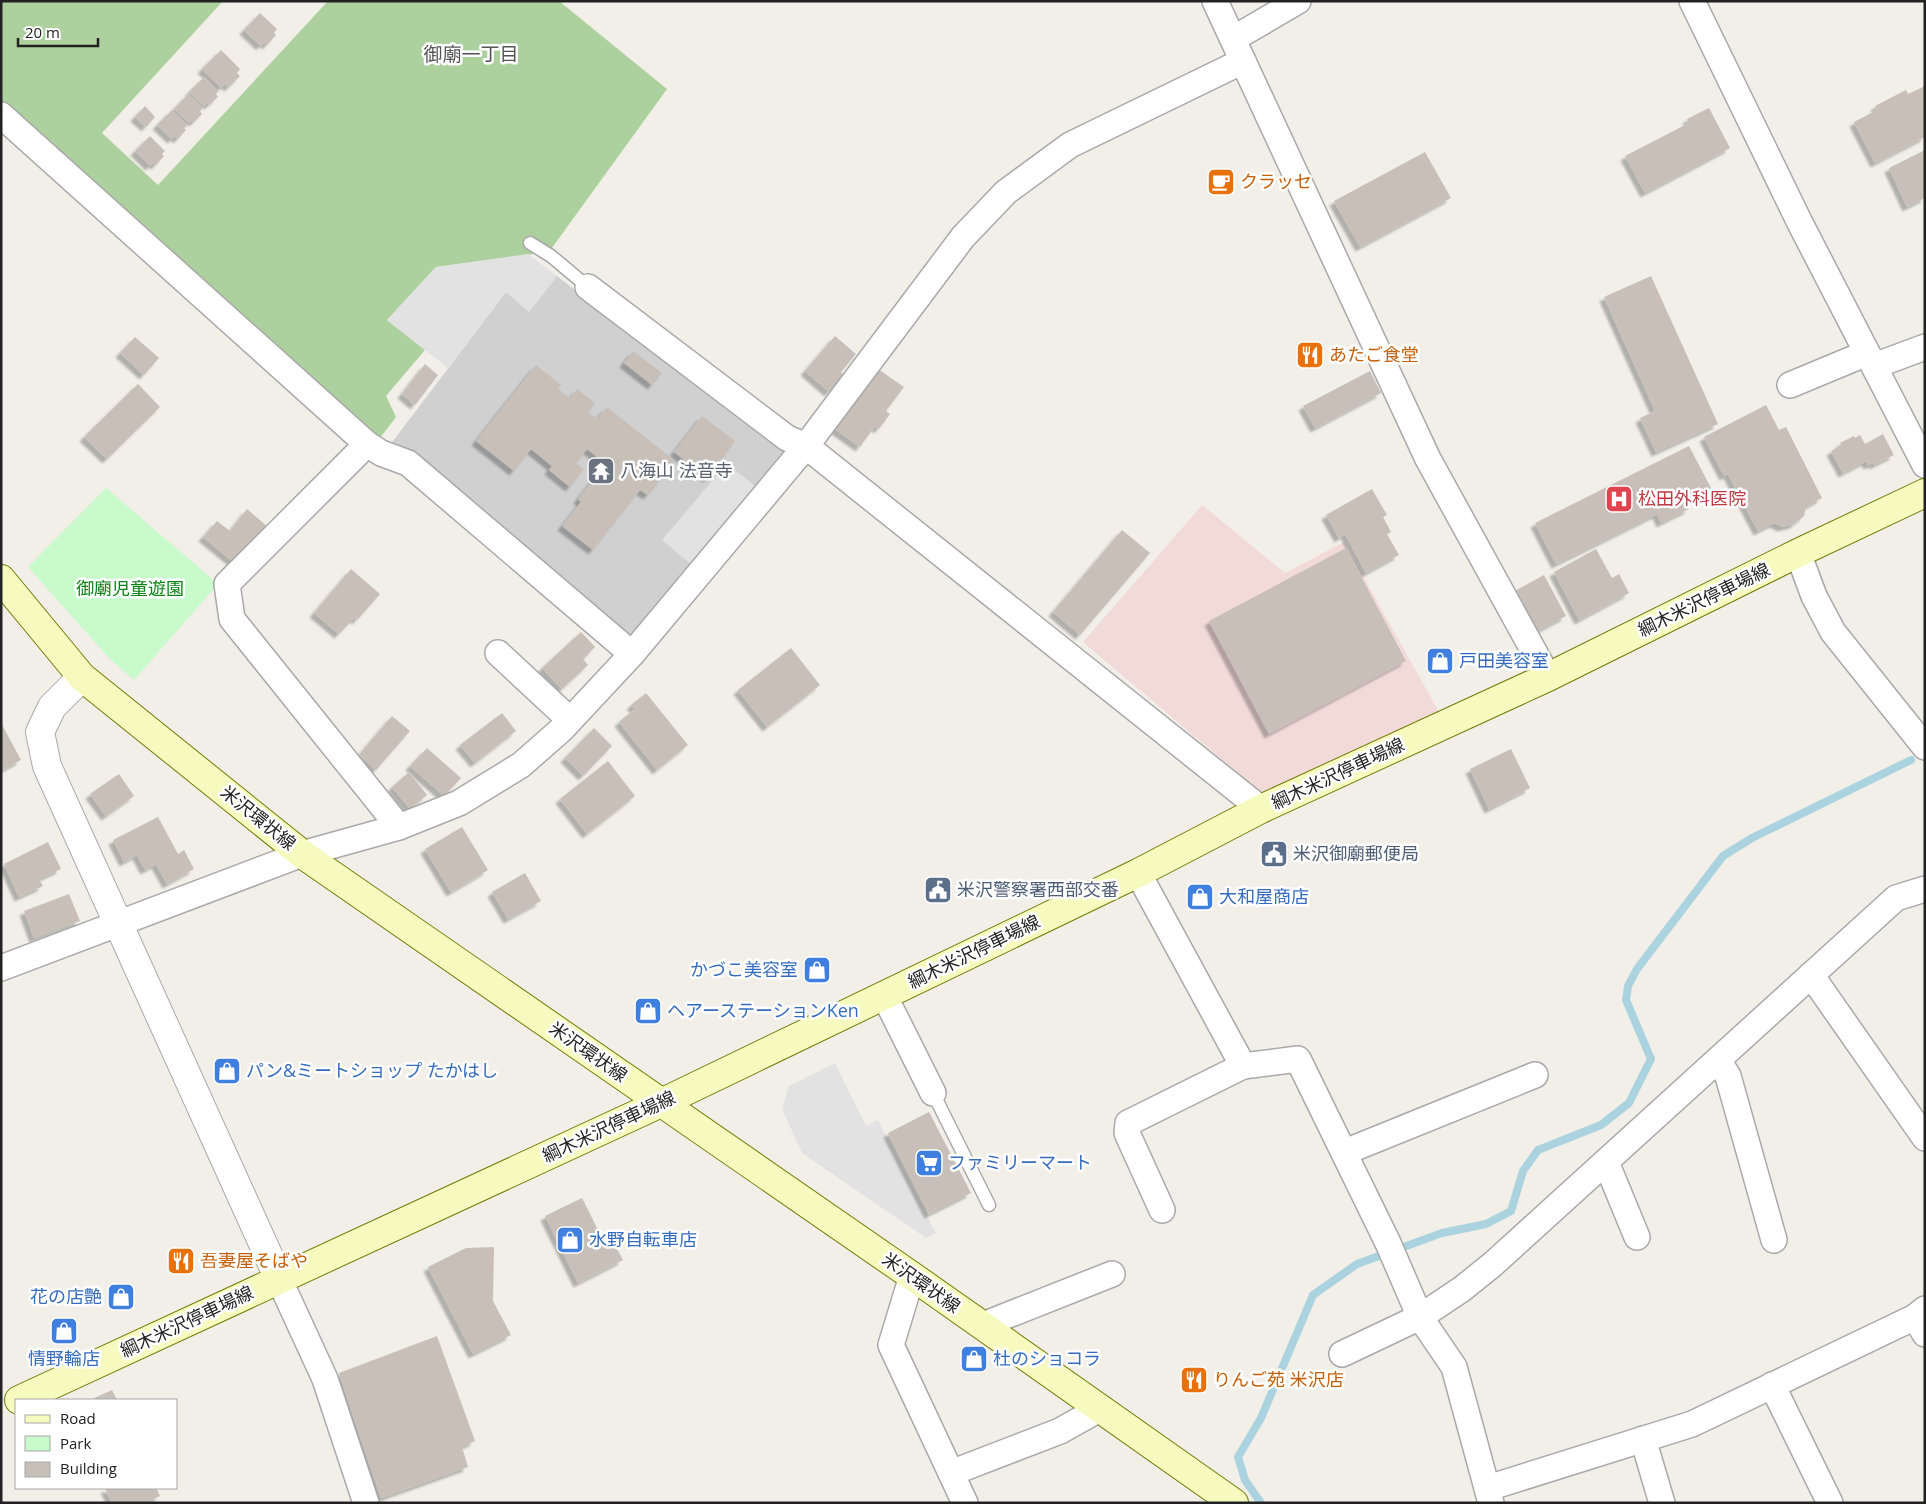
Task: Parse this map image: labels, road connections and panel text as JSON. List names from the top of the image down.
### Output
{
  "streets": {
    "main road": ["綱木米沢停車場線", "米沢環状線"]
  },
  "crossings": [
    ["綱木米沢停車場線", "米沢環状線"]
  ],
  "districts": ["御廟一丁目"],
  "parks": ["御廟児童遊園"],
  "places": {
    "cafe": ["クラッセ"],
    "restaurant": ["あたご食堂", "吾妻屋そばや", "りんご苑 米沢店"],
    "temple": ["八海山 法音寺"],
    "hospital": ["松田外科医院"],
    "shop": [
      "戸田美容室",
      "大和屋商店",
      "かづこ美容室",
      "ヘアーステーションKen",
      "パン&ミートショップ たかはし",
      "水野自転車店",
      "花の店艶",
      "情野輪店",
      "杜のショコラ"
    ],
    "public building": ["米沢御廟郵便局", "米沢警察署西部交番"],
    "supermarket": ["ファミリーマート"]
  },
  "legend": ["Road", "Park", "Building"],
  "scale_bar": "20 m"
}
